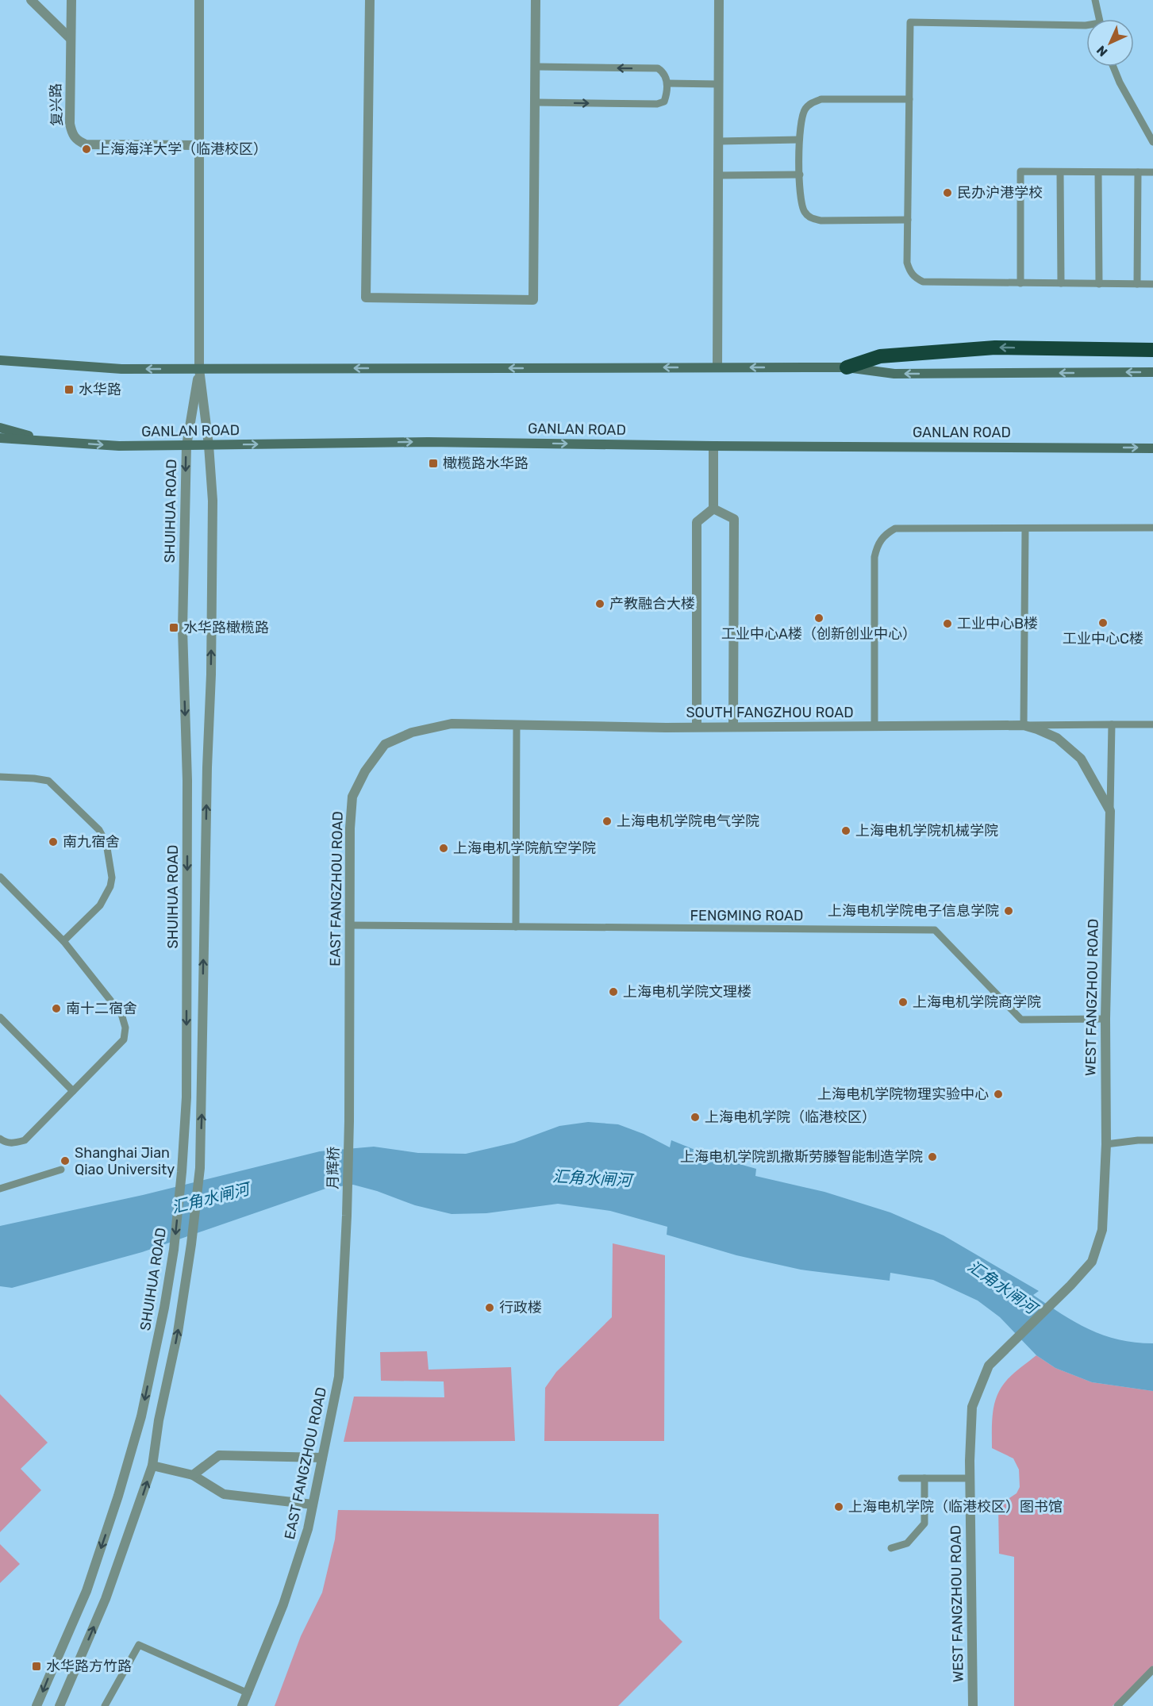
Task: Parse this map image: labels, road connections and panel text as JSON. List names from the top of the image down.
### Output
{
  "streets": {
    "main road": ["GANLAN ROAD"],
    "street": [
      "复兴路",
      "SHUIHUA ROAD",
      "SOUTH FANGZHOU ROAD",
      "EAST FANGZHOU ROAD",
      "WEST FANGZHOU ROAD",
      "月辉桥"
    ],
    "lane": ["FENGMING ROAD"]
  },
  "crossings": [
    ["GANLAN ROAD", "SHUIHUA ROAD"],
    ["SOUTH FANGZHOU ROAD", "EAST FANGZHOU ROAD"],
    ["EAST FANGZHOU ROAD", "FENGMING ROAD"],
    ["EAST FANGZHOU ROAD", "月辉桥"],
    ["FENGMING ROAD", "WEST FANGZHOU ROAD"]
  ],
  "water": ["汇角水闸河"],
  "places": {
    "other": [
      "上海海洋大学（临港校区）",
      "民办沪港学校",
      "产教融合大楼",
      "工业中心A楼（创新创业中心）",
      "工业中心C楼",
      "工业中心B楼",
      "上海电机学院电气学院",
      "上海电机学院机械学院",
      "南九宿舍",
      "上海电机学院航空学院",
      "上海电机学院电子信息学院",
      "上海电机学院文理楼",
      "上海电机学院商学院",
      "南十二宿舍",
      "上海电机学院物理实验中心",
      "上海电机学院（临港校区）",
      "上海电机学院凯撒斯劳滕智能制造学院",
      "Shanghai Jian Qiao University",
      "行政楼",
      "上海电机学院（临港校区）图书馆"
    ],
    "transit": [
      "水华路",
      "橄榄路水华路",
      "水华路橄榄路",
      "水华路方竹路"
    ]
  },
  "north": "bottom left"
}
